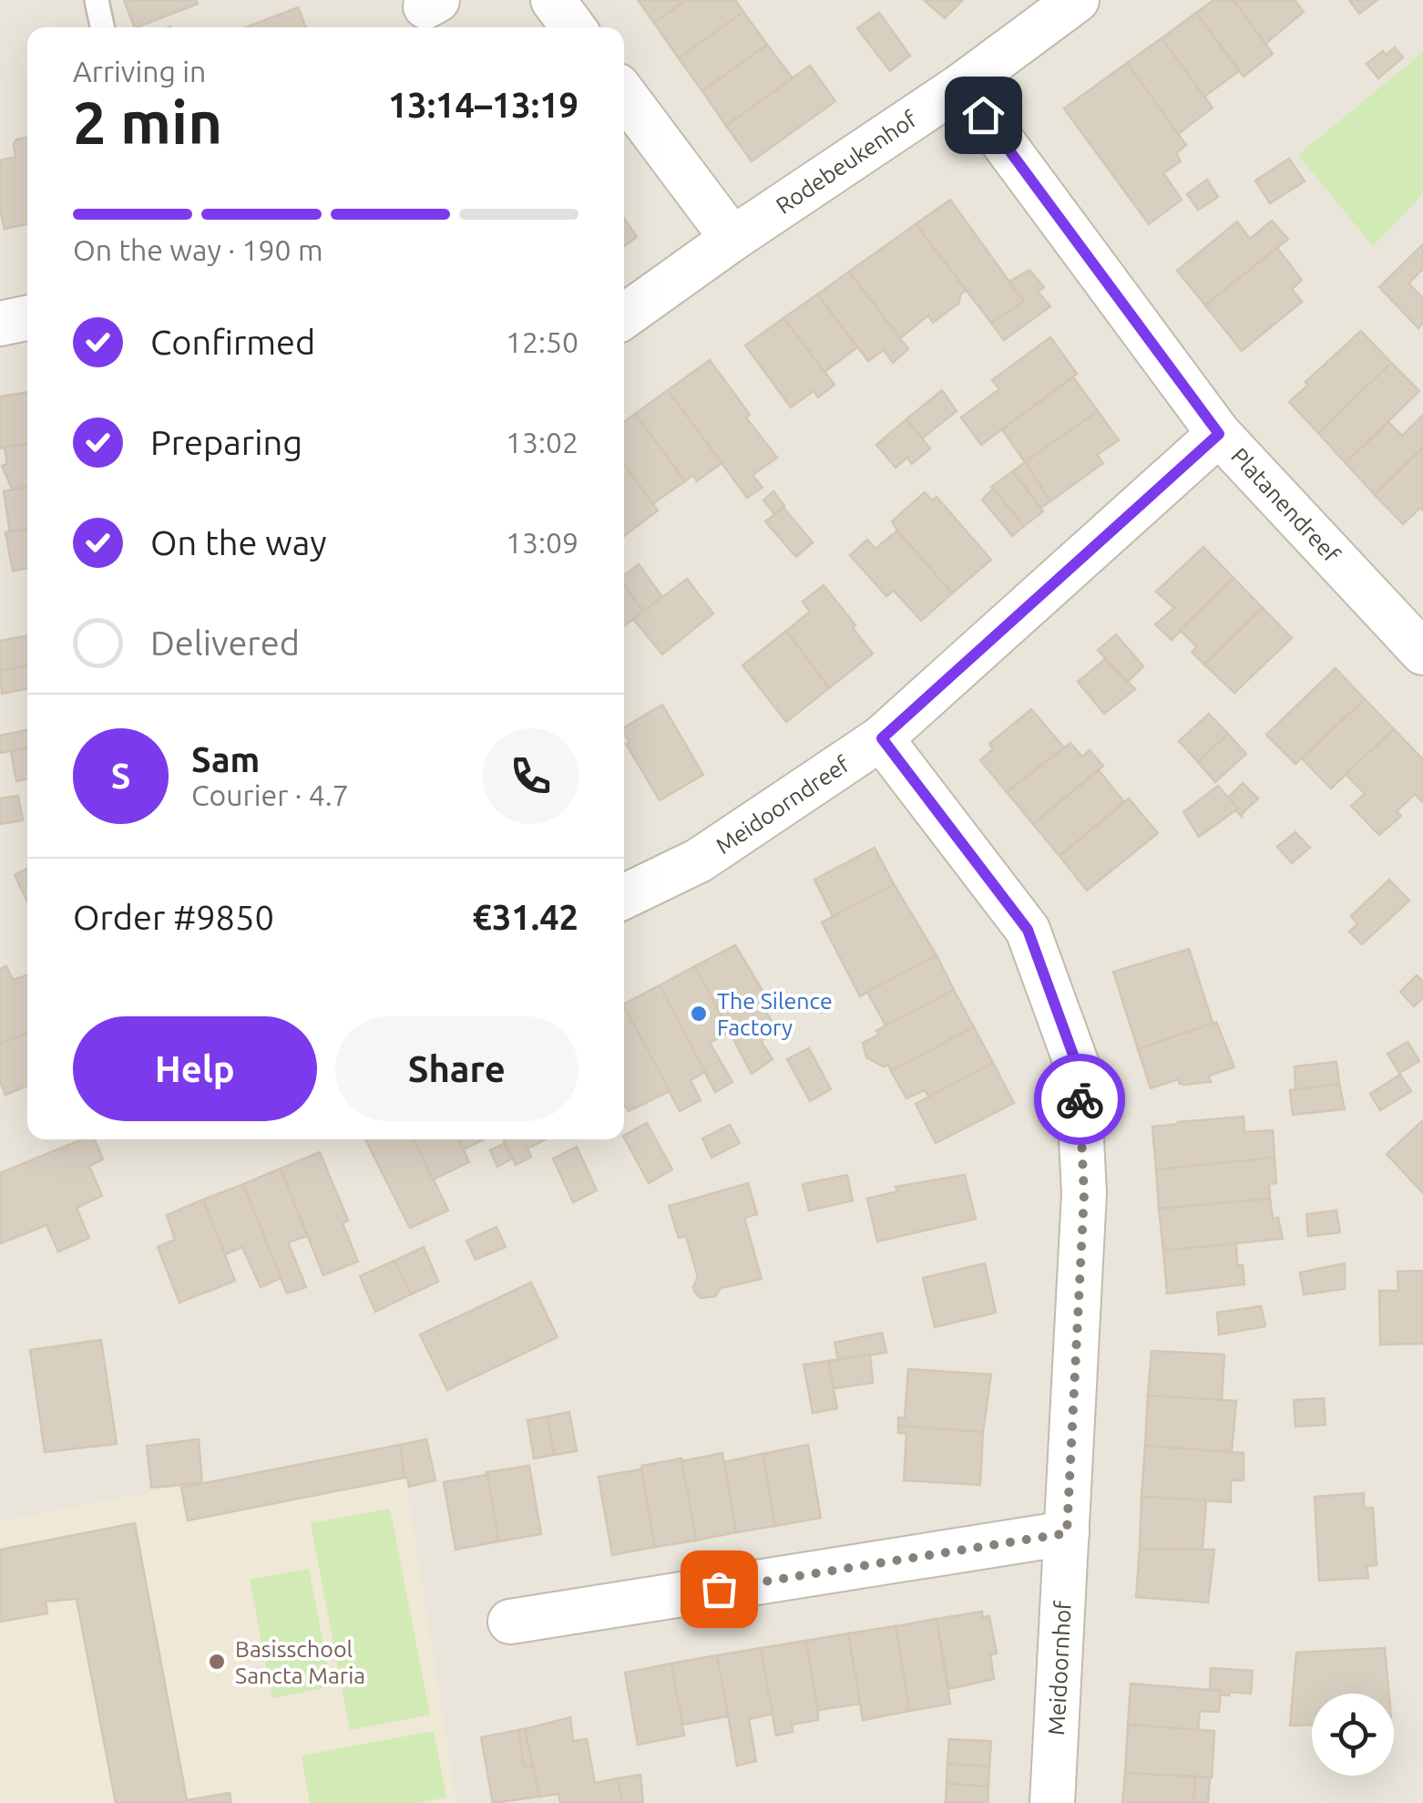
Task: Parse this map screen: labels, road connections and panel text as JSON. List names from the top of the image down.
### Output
{
  "streets": {
    "street": [
      "Rodebeukenhof",
      "Platanendreef",
      "Meidoorndreef",
      "Meidoornhof"
    ]
  },
  "crossings": [
    ["Rodebeukenhof", "Platanendreef"],
    ["Platanendreef", "Meidoorndreef"],
    ["Meidoorndreef", "Meidoornhof"]
  ],
  "places": ["The Silence Factory", "Basisschool Sancta Maria"],
  "page": {
    "heading": ["2 min", "Arriving in", "13:14–13:19"],
    "panel": [
      "Sam",
      "Courier · 4.7",
      "Order #9850",
      "€31.42"
    ],
    "bar": "On the way · 190 m",
    "list": [
      ["Confirmed", "12:50"],
      ["Preparing", "13:02"],
      ["On the way", "13:09"],
      "Delivered"
    ],
    "round": "S",
    "buttons": ["Help", "Share"]
  }
}
